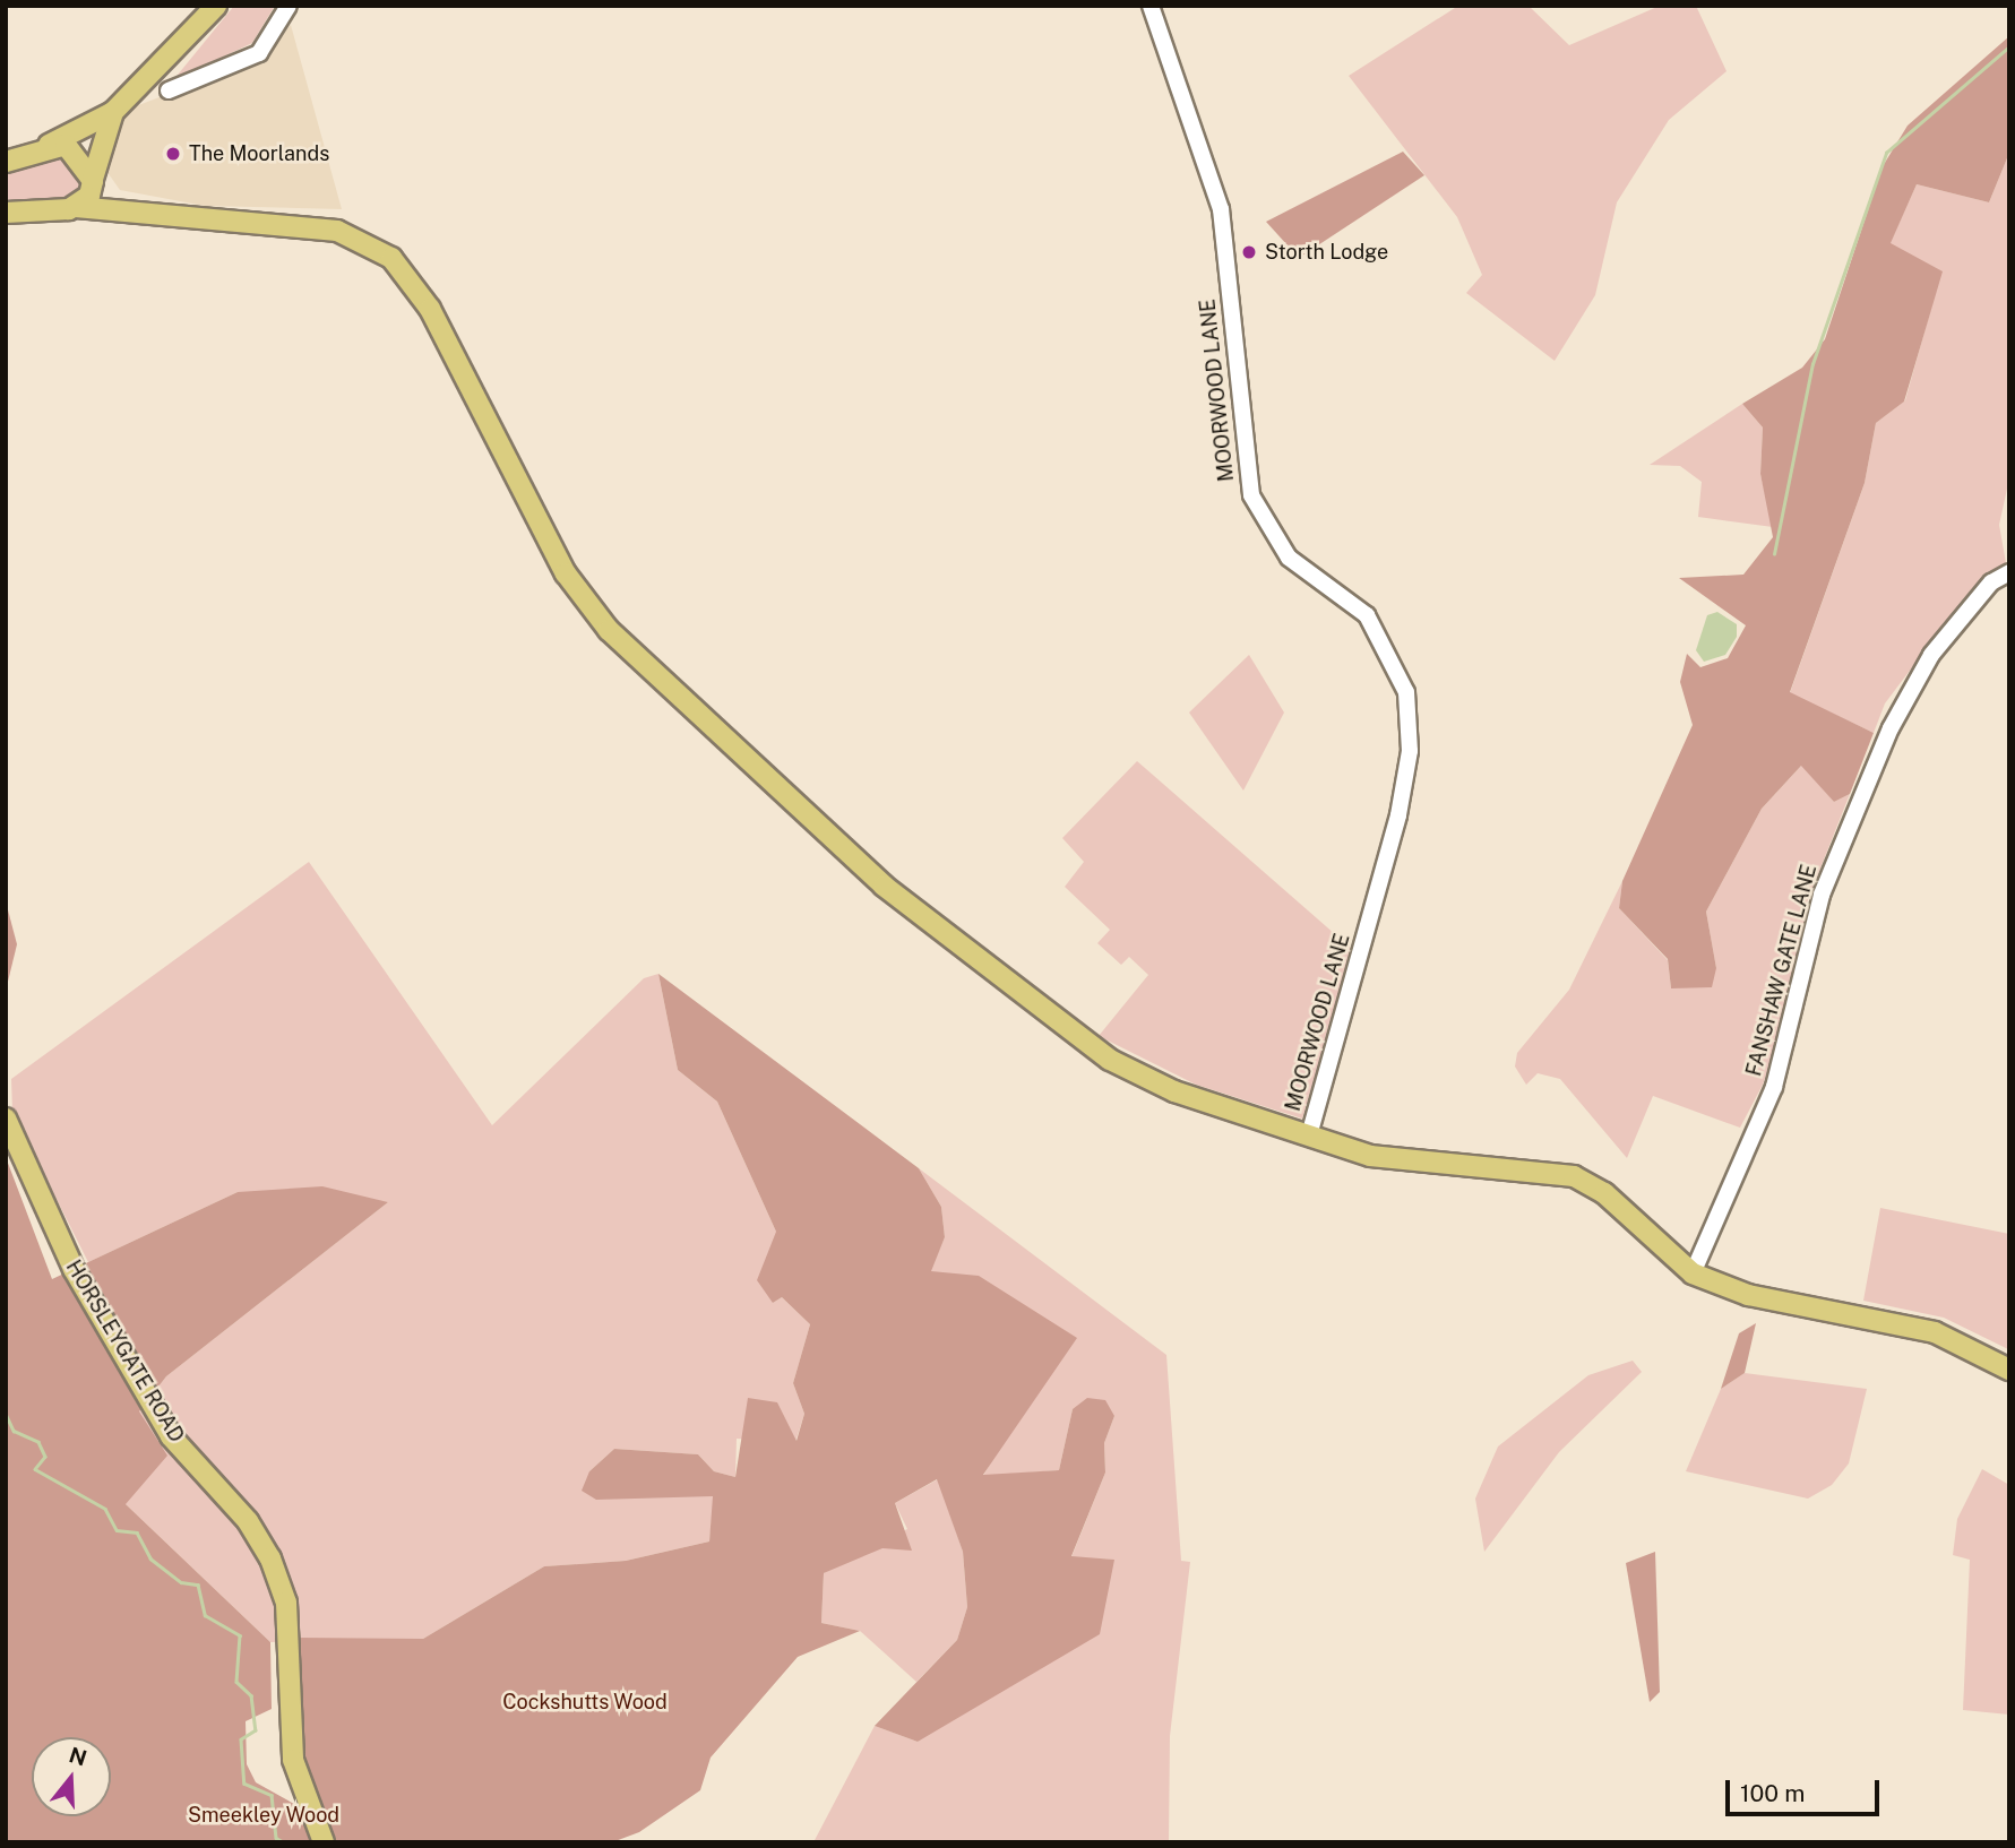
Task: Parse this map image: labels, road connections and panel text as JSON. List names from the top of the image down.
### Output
{
  "streets": {
    "main road": ["HORSLEYGATE ROAD"],
    "street": ["MOORWOOD LANE", "FANSHAW GATE LANE"]
  },
  "parks": ["Cockshutts Wood", "Smeekley Wood"],
  "places": ["The Moorlands", "Storth Lodge"],
  "scale_bar": "100 m",
  "north": "top"
}
